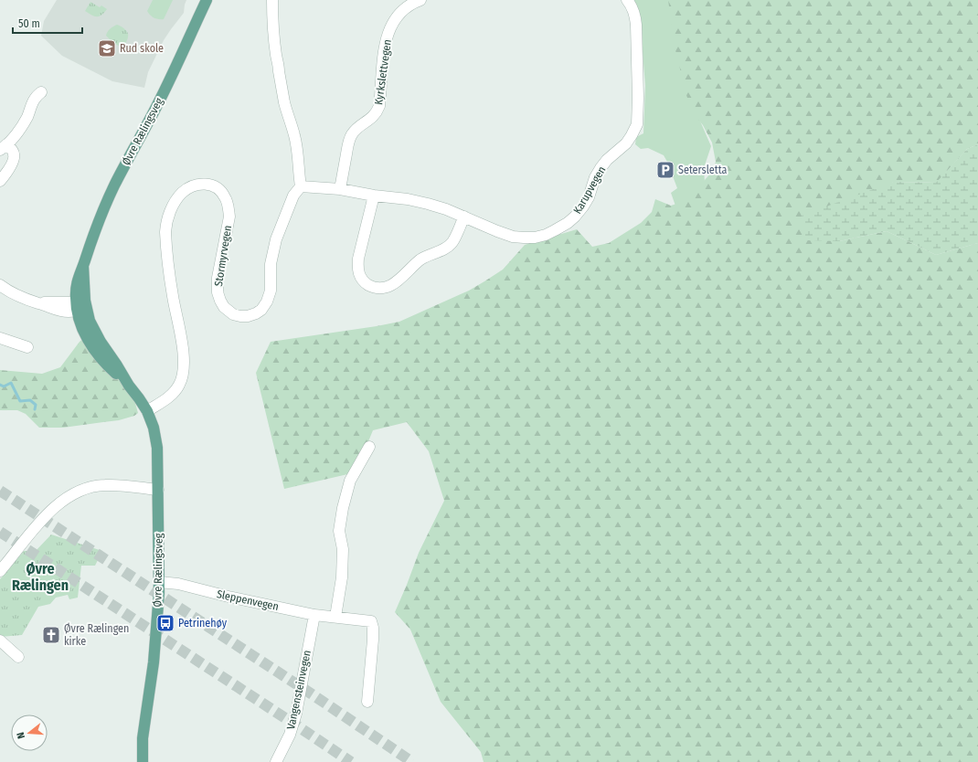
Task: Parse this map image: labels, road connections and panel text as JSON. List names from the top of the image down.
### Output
{
  "streets": {
    "main road": ["Øvre Rælingsveg"],
    "street": [
      "Kyrkslettvegen",
      "Karupvegen",
      "Stormyrvegen",
      "Sleppenvegen",
      "Vangensteinvegen"
    ]
  },
  "crossings": [
    ["Kyrkslettvegen", "Karupvegen"],
    ["Øvre Rælingsveg", "Stormyrvegen"],
    ["Øvre Rælingsveg", "Sleppenvegen"],
    ["Karupvegen", "Stormyrvegen"],
    ["Sleppenvegen", "Vangensteinvegen"]
  ],
  "districts": ["Øvre Rælingen"],
  "places": {
    "school or university": ["Rud skole"],
    "parking": ["Setersletta"],
    "bus stop": ["Petrinehøy"],
    "church": ["Øvre Rælingen kirke"]
  },
  "scale_bar": "50 m",
  "north": "left"
}
